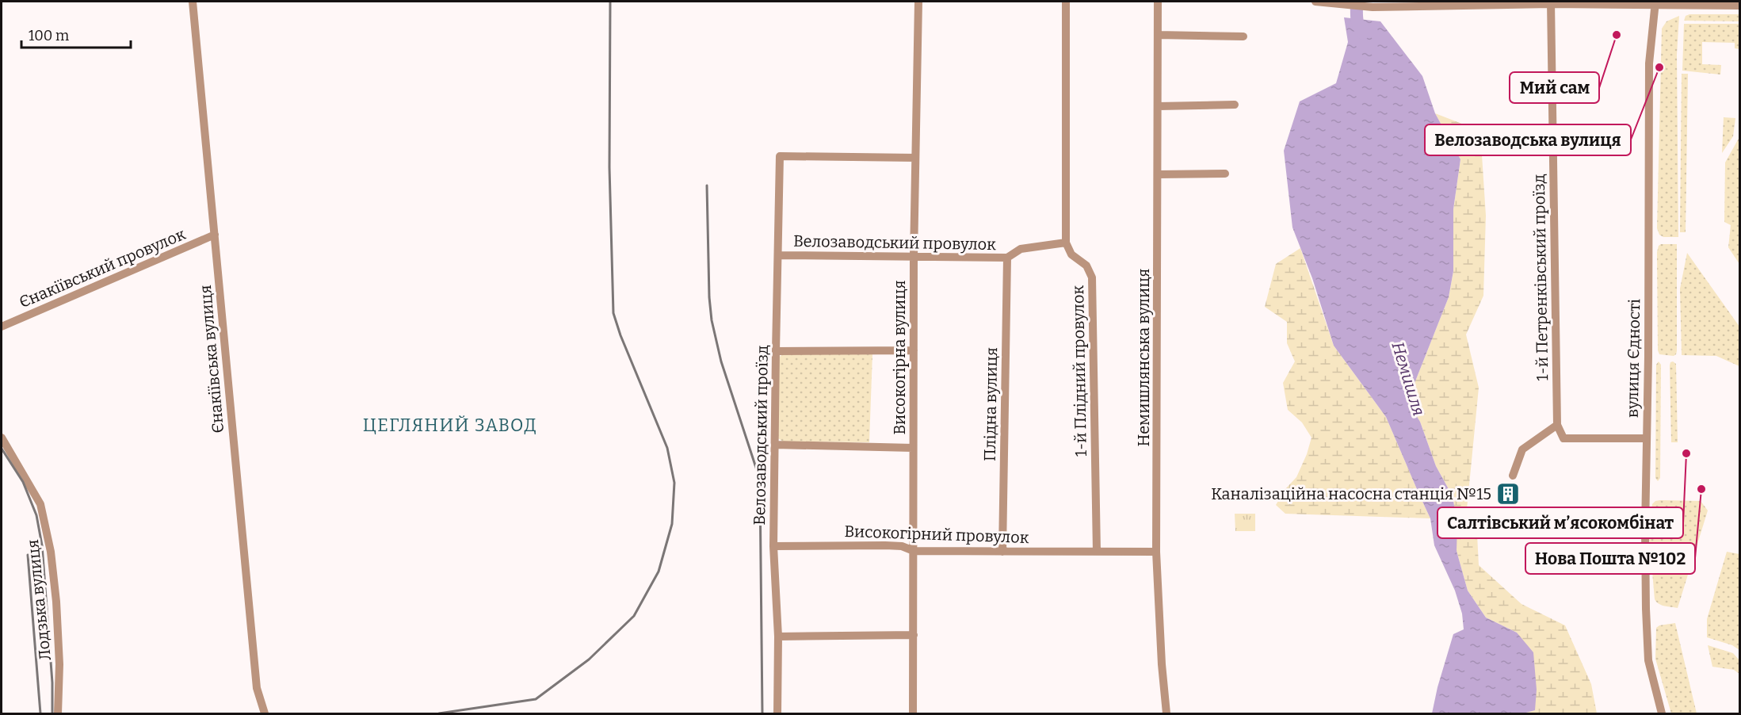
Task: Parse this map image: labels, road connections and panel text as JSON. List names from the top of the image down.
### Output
{
  "streets": {
    "street": [
      "Велозаводський провулок",
      "Єнакіївський провулок",
      "1-й Петренківський проїзд",
      "Високогірна вулиця",
      "Немишлянська вулиця",
      "вулиця Єдності",
      "Єнакіївська вулиця",
      "1-й Плідний провулок",
      "Плідна вулиця",
      "Велозаводський проїзд",
      "Високогірний провулок",
      "Лодзька вулиця"
    ]
  },
  "crossings": [
    ["Велозаводський провулок", "Високогірна вулиця"],
    ["Велозаводський провулок", "1-й Плідний провулок"],
    ["Велозаводський провулок", "Плідна вулиця"],
    ["Велозаводський провулок", "Велозаводський проїзд"],
    ["Єнакіївський провулок", "Єнакіївська вулиця"],
    ["Високогірна вулиця", "Велозаводський проїзд"],
    ["Високогірна вулиця", "Високогірний провулок"],
    ["Немишлянська вулиця", "Високогірний провулок"],
    ["1-й Плідний провулок", "Високогірний провулок"],
    ["Плідна вулиця", "Високогірний провулок"],
    ["Велозаводський проїзд", "Високогірний провулок"]
  ],
  "districts": ["ЦЕГЛЯНИЙ ЗАВОД"],
  "water": ["Немишля"],
  "places": {
    "other": [
      "Мий сам",
      "Велозаводська вулиця",
      "Салтівський мʼясокомбінат",
      "Нова Пошта №102"
    ],
    "building": ["Каналізаційна насосна станція №15"]
  },
  "scale_bar": "100 m"
}
